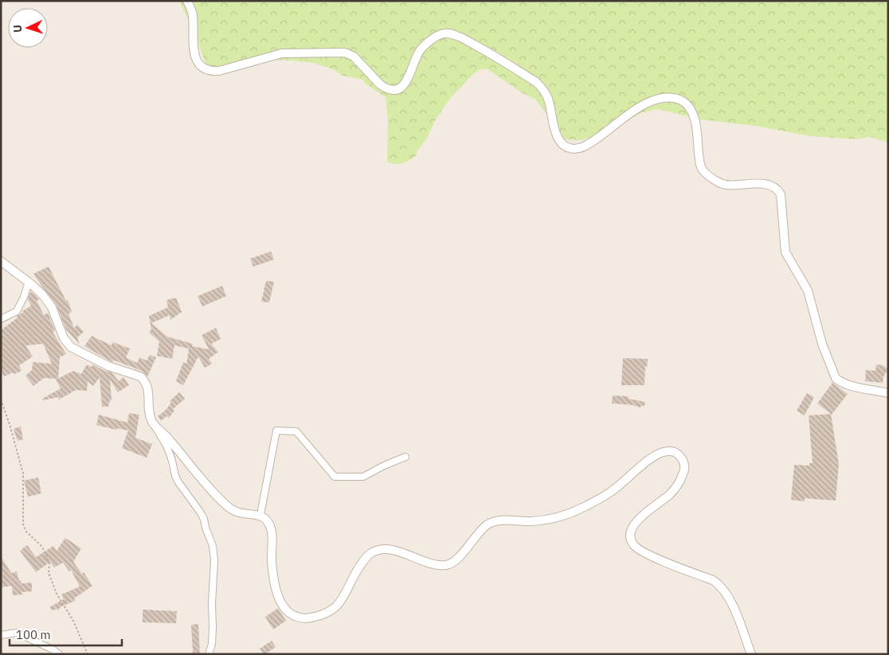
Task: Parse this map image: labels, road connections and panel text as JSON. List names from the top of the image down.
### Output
{
  "scale_bar": "100 m",
  "north": "left"
}
